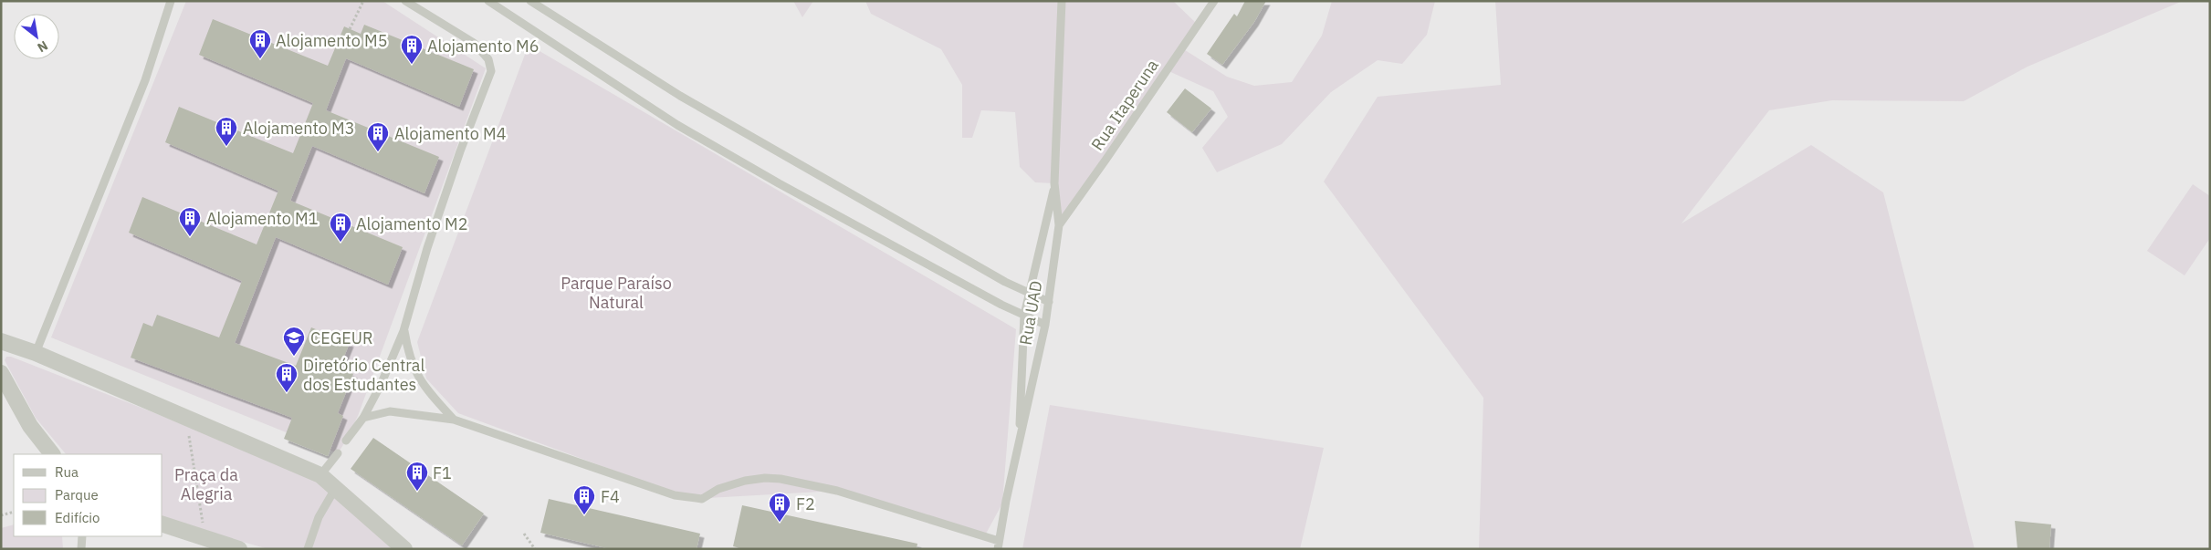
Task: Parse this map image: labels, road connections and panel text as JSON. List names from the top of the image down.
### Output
{
  "streets": {
    "lane": ["Rua Itaperuna", "Rua UAD"]
  },
  "crossings": [
    ["Rua Itaperuna", "Rua UAD"]
  ],
  "parks": ["Parque Paraíso Natural", "Praça da Alegria"],
  "places": {
    "building": [
      "Alojamento M5",
      "Alojamento M6",
      "Alojamento M3",
      "Alojamento M4",
      "Alojamento M1",
      "Alojamento M2",
      "Diretório Central dos Estudantes",
      "F1",
      "F4",
      "F2"
    ],
    "school or university": ["CEGEUR"]
  },
  "legend": ["Rua", "Parque", "Edifício"],
  "north": "bottom right"
}
